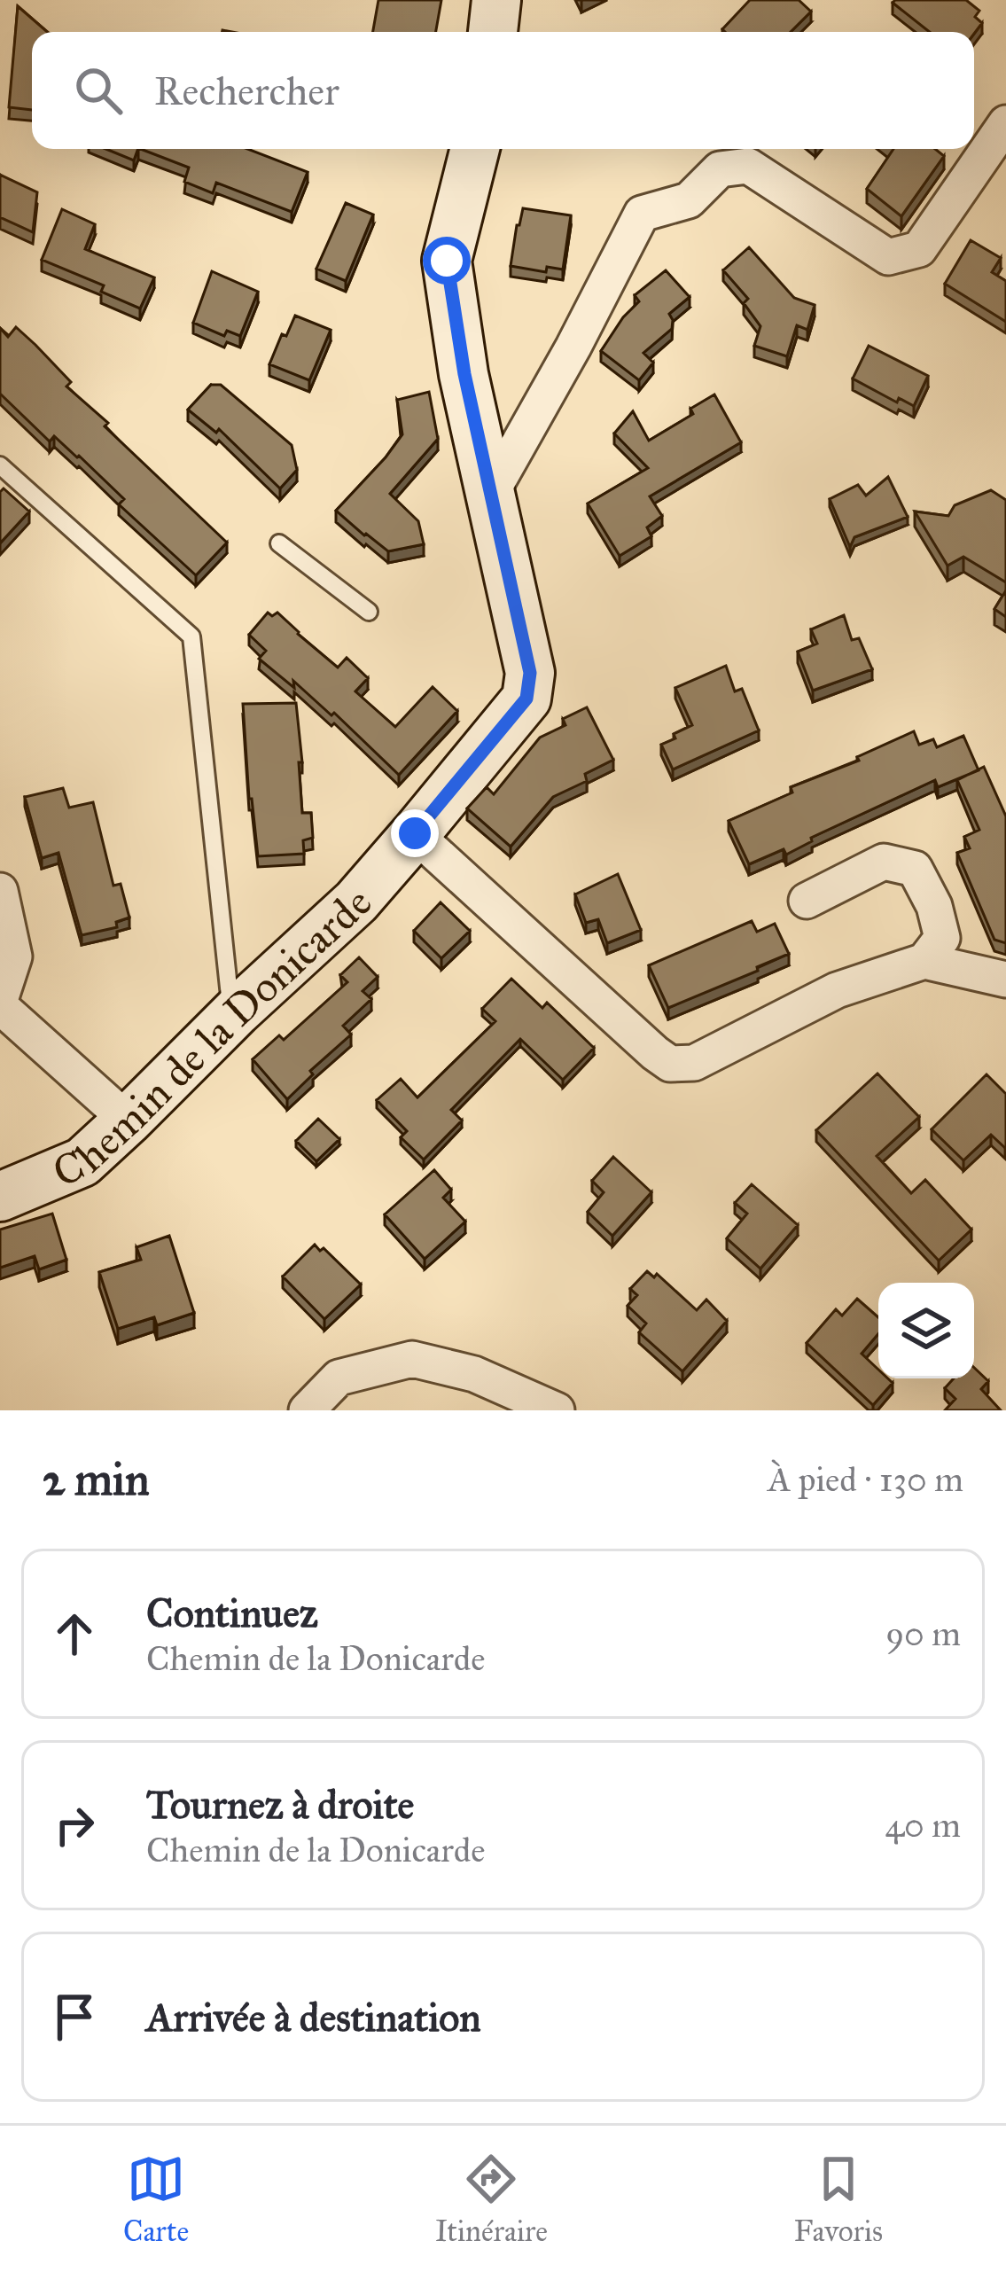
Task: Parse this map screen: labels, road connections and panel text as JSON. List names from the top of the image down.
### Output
{
  "streets": {
    "street": ["Chemin de la Donicarde"]
  },
  "page": {
    "search": "Rechercher",
    "heading": ["2 min", "À pied · 130 m"],
    "list": [
      ["Continuez", "Chemin de la Donicarde", "90 m"],
      ["Tournez à droite", "Chemin de la Donicarde", "40 m"],
      "Arrivée à destination"
    ],
    "nav": ["Carte", "Itinéraire", "Favoris"]
  }
}
